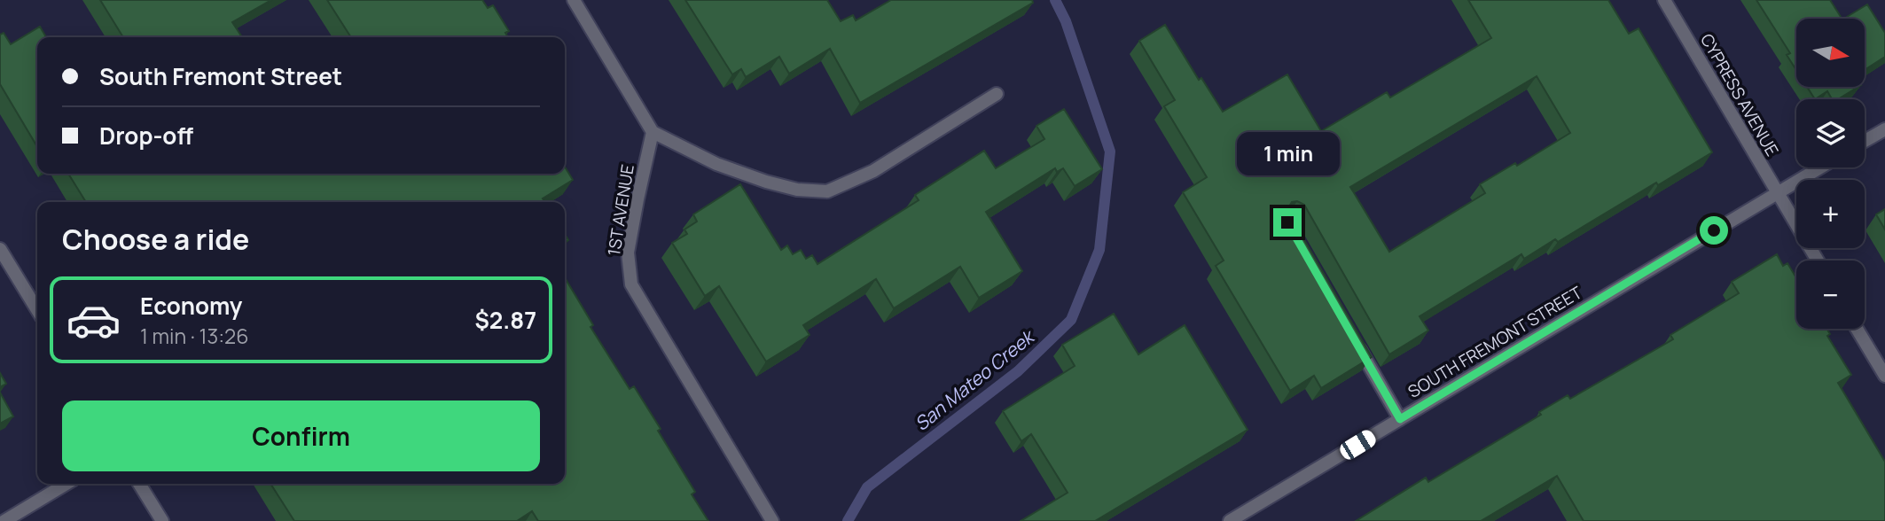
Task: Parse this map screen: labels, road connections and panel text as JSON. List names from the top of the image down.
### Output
{
  "streets": {
    "street": ["CYPRESS AVENUE", "1ST AVENUE", "SOUTH FREMONT STREET"]
  },
  "crossings": [
    ["CYPRESS AVENUE", "SOUTH FREMONT STREET"]
  ],
  "water": ["San Mateo Creek"],
  "north": "right",
  "page": {
    "map_buttons": ["+", "−"],
    "banner": ["South Fremont Street", "Drop-off"],
    "bubble": "1 min",
    "heading": "Choose a ride",
    "list": [
      {
        "name": "Economy",
        "note": "1 min · 13:26",
        "value": "$2.87"
      }
    ],
    "buttons": "Confirm"
  }
}
